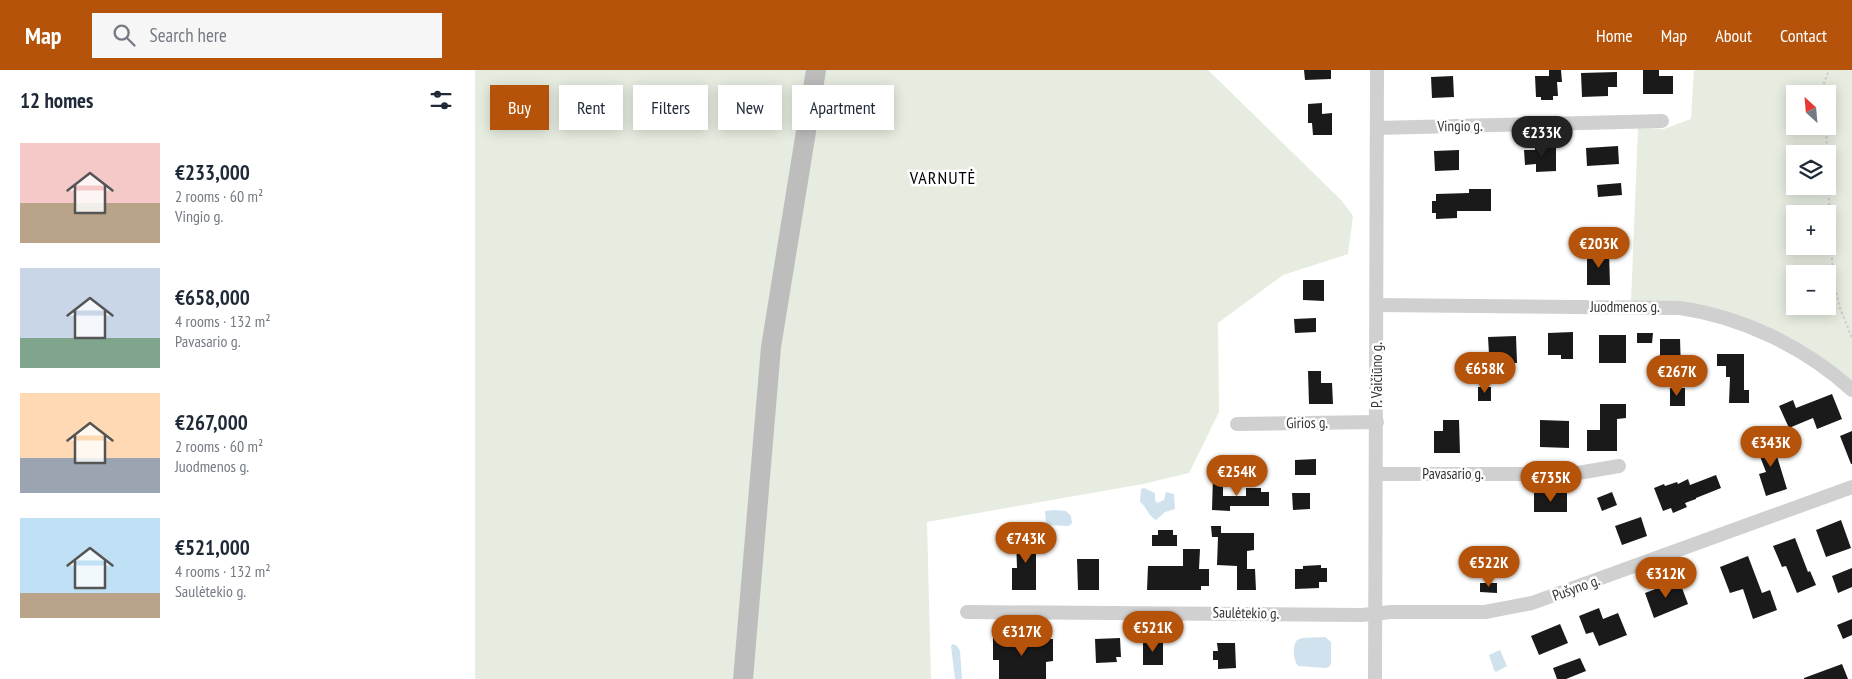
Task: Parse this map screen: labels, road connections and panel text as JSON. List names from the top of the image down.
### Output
{
  "streets": {
    "street": [
      "Vingio g.",
      "Juodmenos g.",
      "P. Vaičiūno g.",
      "Girios g.",
      "Pavasario g.",
      "Pušyno g.",
      "Saulėtekio g."
    ]
  },
  "crossings": [
    ["Vingio g.", "P. Vaičiūno g."],
    ["Juodmenos g.", "P. Vaičiūno g."],
    ["P. Vaičiūno g.", "Girios g."],
    ["P. Vaičiūno g.", "Pavasario g."],
    ["P. Vaičiūno g.", "Pušyno g."],
    ["P. Vaičiūno g.", "Saulėtekio g."],
    ["Pušyno g.", "Saulėtekio g."]
  ],
  "districts": ["VARNUTĖ"],
  "north": "top left",
  "page": {
    "header": "Map",
    "search": "Search here",
    "nav": [
      "Home",
      "Map",
      "About",
      "Contact"
    ],
    "heading": "12 homes",
    "map_buttons": ["+", "−"],
    "chip": [
      "Buy",
      "Rent",
      "Filters",
      "New",
      "Apartment"
    ],
    "price": [
      "€233K",
      "€203K",
      "€658K",
      "€267K",
      "€343K",
      "€254K",
      "€735K",
      "€743K",
      "€522K",
      "€312K",
      "€521K",
      "€317K"
    ],
    "list": [
      {
        "name": "€233,000",
        "note": "2 rooms · 60 m² · Vingio g."
      },
      {
        "name": "€658,000",
        "note": "4 rooms · 132 m² · Pavasario g."
      },
      {
        "name": "€267,000",
        "note": "2 rooms · 60 m² · Juodmenos g."
      },
      {
        "name": "€521,000",
        "note": "4 rooms · 132 m² · Saulėtekio g."
      }
    ]
  }
}
